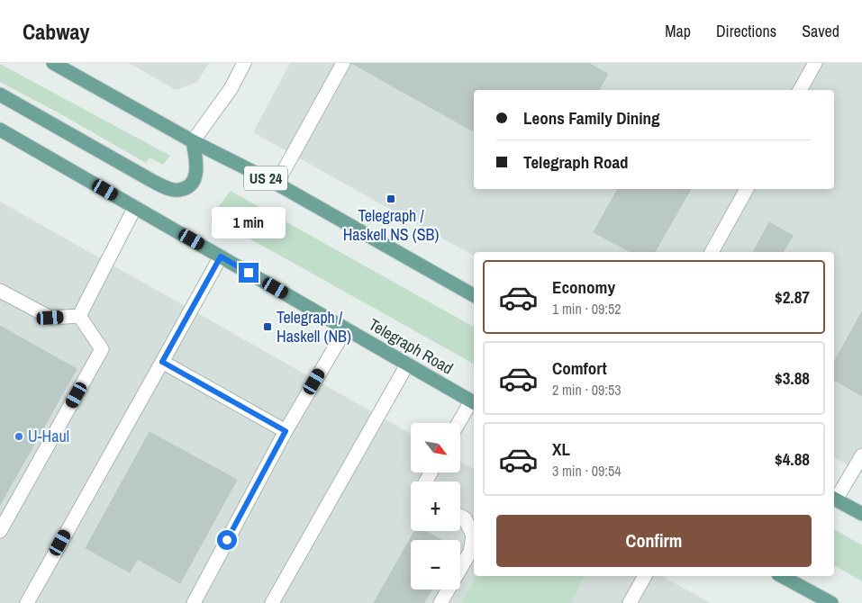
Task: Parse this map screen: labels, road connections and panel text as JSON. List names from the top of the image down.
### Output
{
  "streets": {
    "main road": ["US 24", "Telegraph Road"]
  },
  "places": {
    "transit": ["Telegraph / Haskell NS (SB)", "Telegraph / Haskell (NB)"],
    "other": ["U-Haul"]
  },
  "north": "bottom right",
  "page": {
    "header": "Cabway",
    "nav": ["Map", "Directions", "Saved"],
    "banner": ["Leons Family Dining", "Telegraph Road"],
    "bubble": "1 min",
    "list": [
      {
        "name": "Economy",
        "note": "1 min · 09:52",
        "value": "$2.87"
      },
      {
        "name": "Comfort",
        "note": "2 min · 09:53",
        "value": "$3.88"
      },
      {
        "name": "XL",
        "note": "3 min · 09:54",
        "value": "$4.88"
      }
    ],
    "map_buttons": ["+", "−"],
    "buttons": "Confirm"
  }
}
